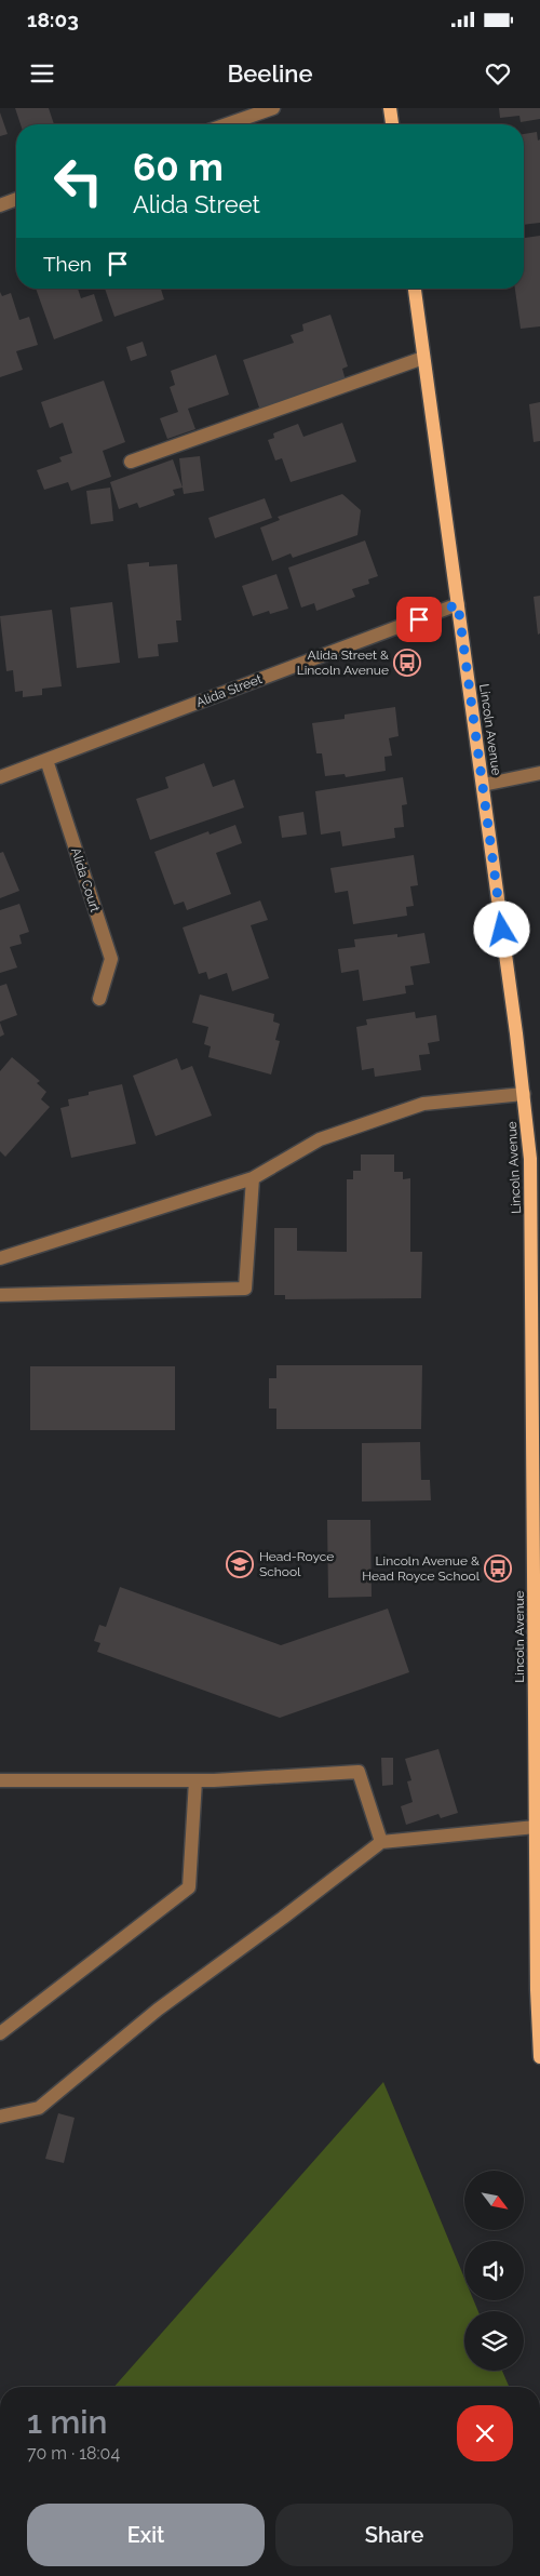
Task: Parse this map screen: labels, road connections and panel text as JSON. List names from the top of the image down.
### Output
{
  "streets": {
    "main road": ["Lincoln Avenue"],
    "street": ["Alida Street", "Alida Court"]
  },
  "crossings": [
    ["Alida Street", "Lincoln Avenue"],
    ["Alida Street", "Alida Court"]
  ],
  "places": {
    "bus stop": ["Alida Street & Lincoln Avenue", "Lincoln Avenue & Head Royce School"],
    "school or university": ["Head-Royce School"]
  },
  "north": "bottom right",
  "page": {
    "status": "18:03",
    "header": "Beeline",
    "turn": ["60 m", "Alida Street"],
    "then": "Then",
    "heading": ["1 min", "70 m · 18:04"],
    "buttons": ["Exit", "Share"]
  }
}
